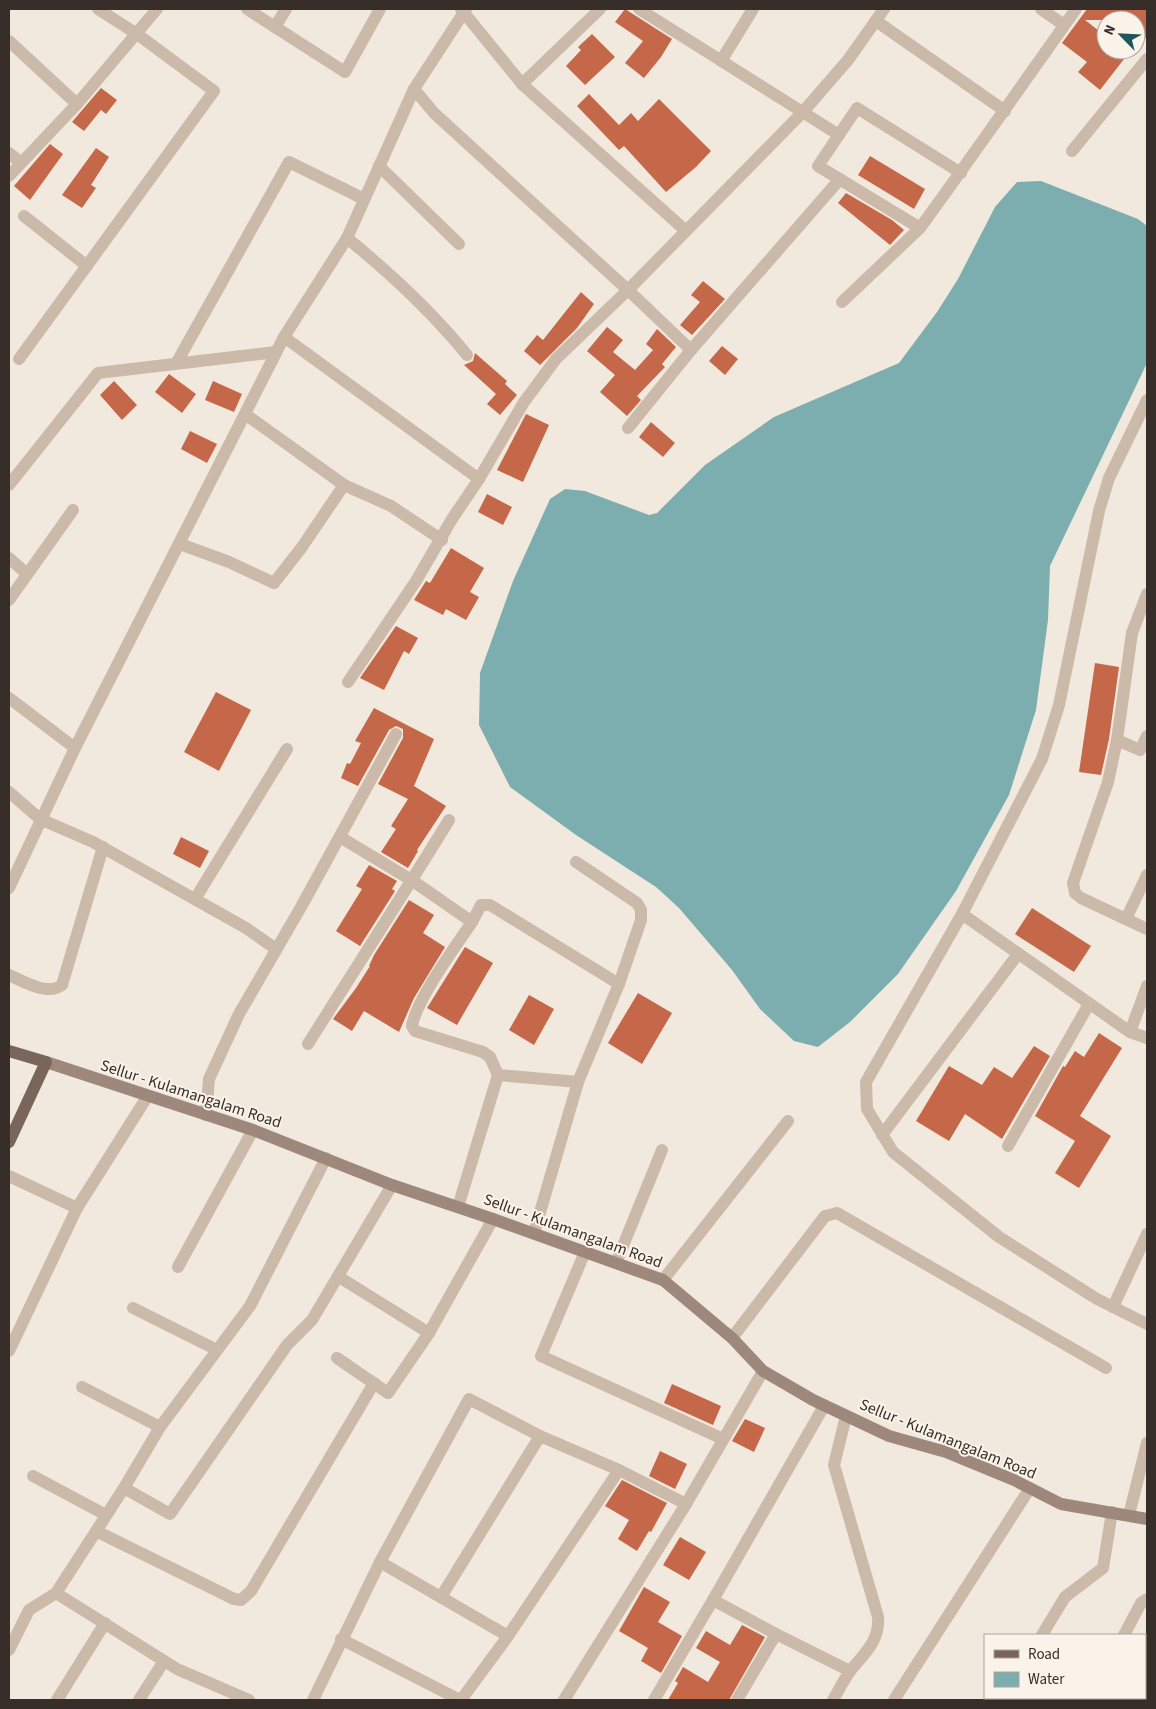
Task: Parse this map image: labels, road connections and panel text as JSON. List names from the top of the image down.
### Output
{
  "streets": {
    "main road": ["Sellur - Kulamangalam Road"]
  },
  "legend": ["Road", "Water"],
  "north": "top left"
}
